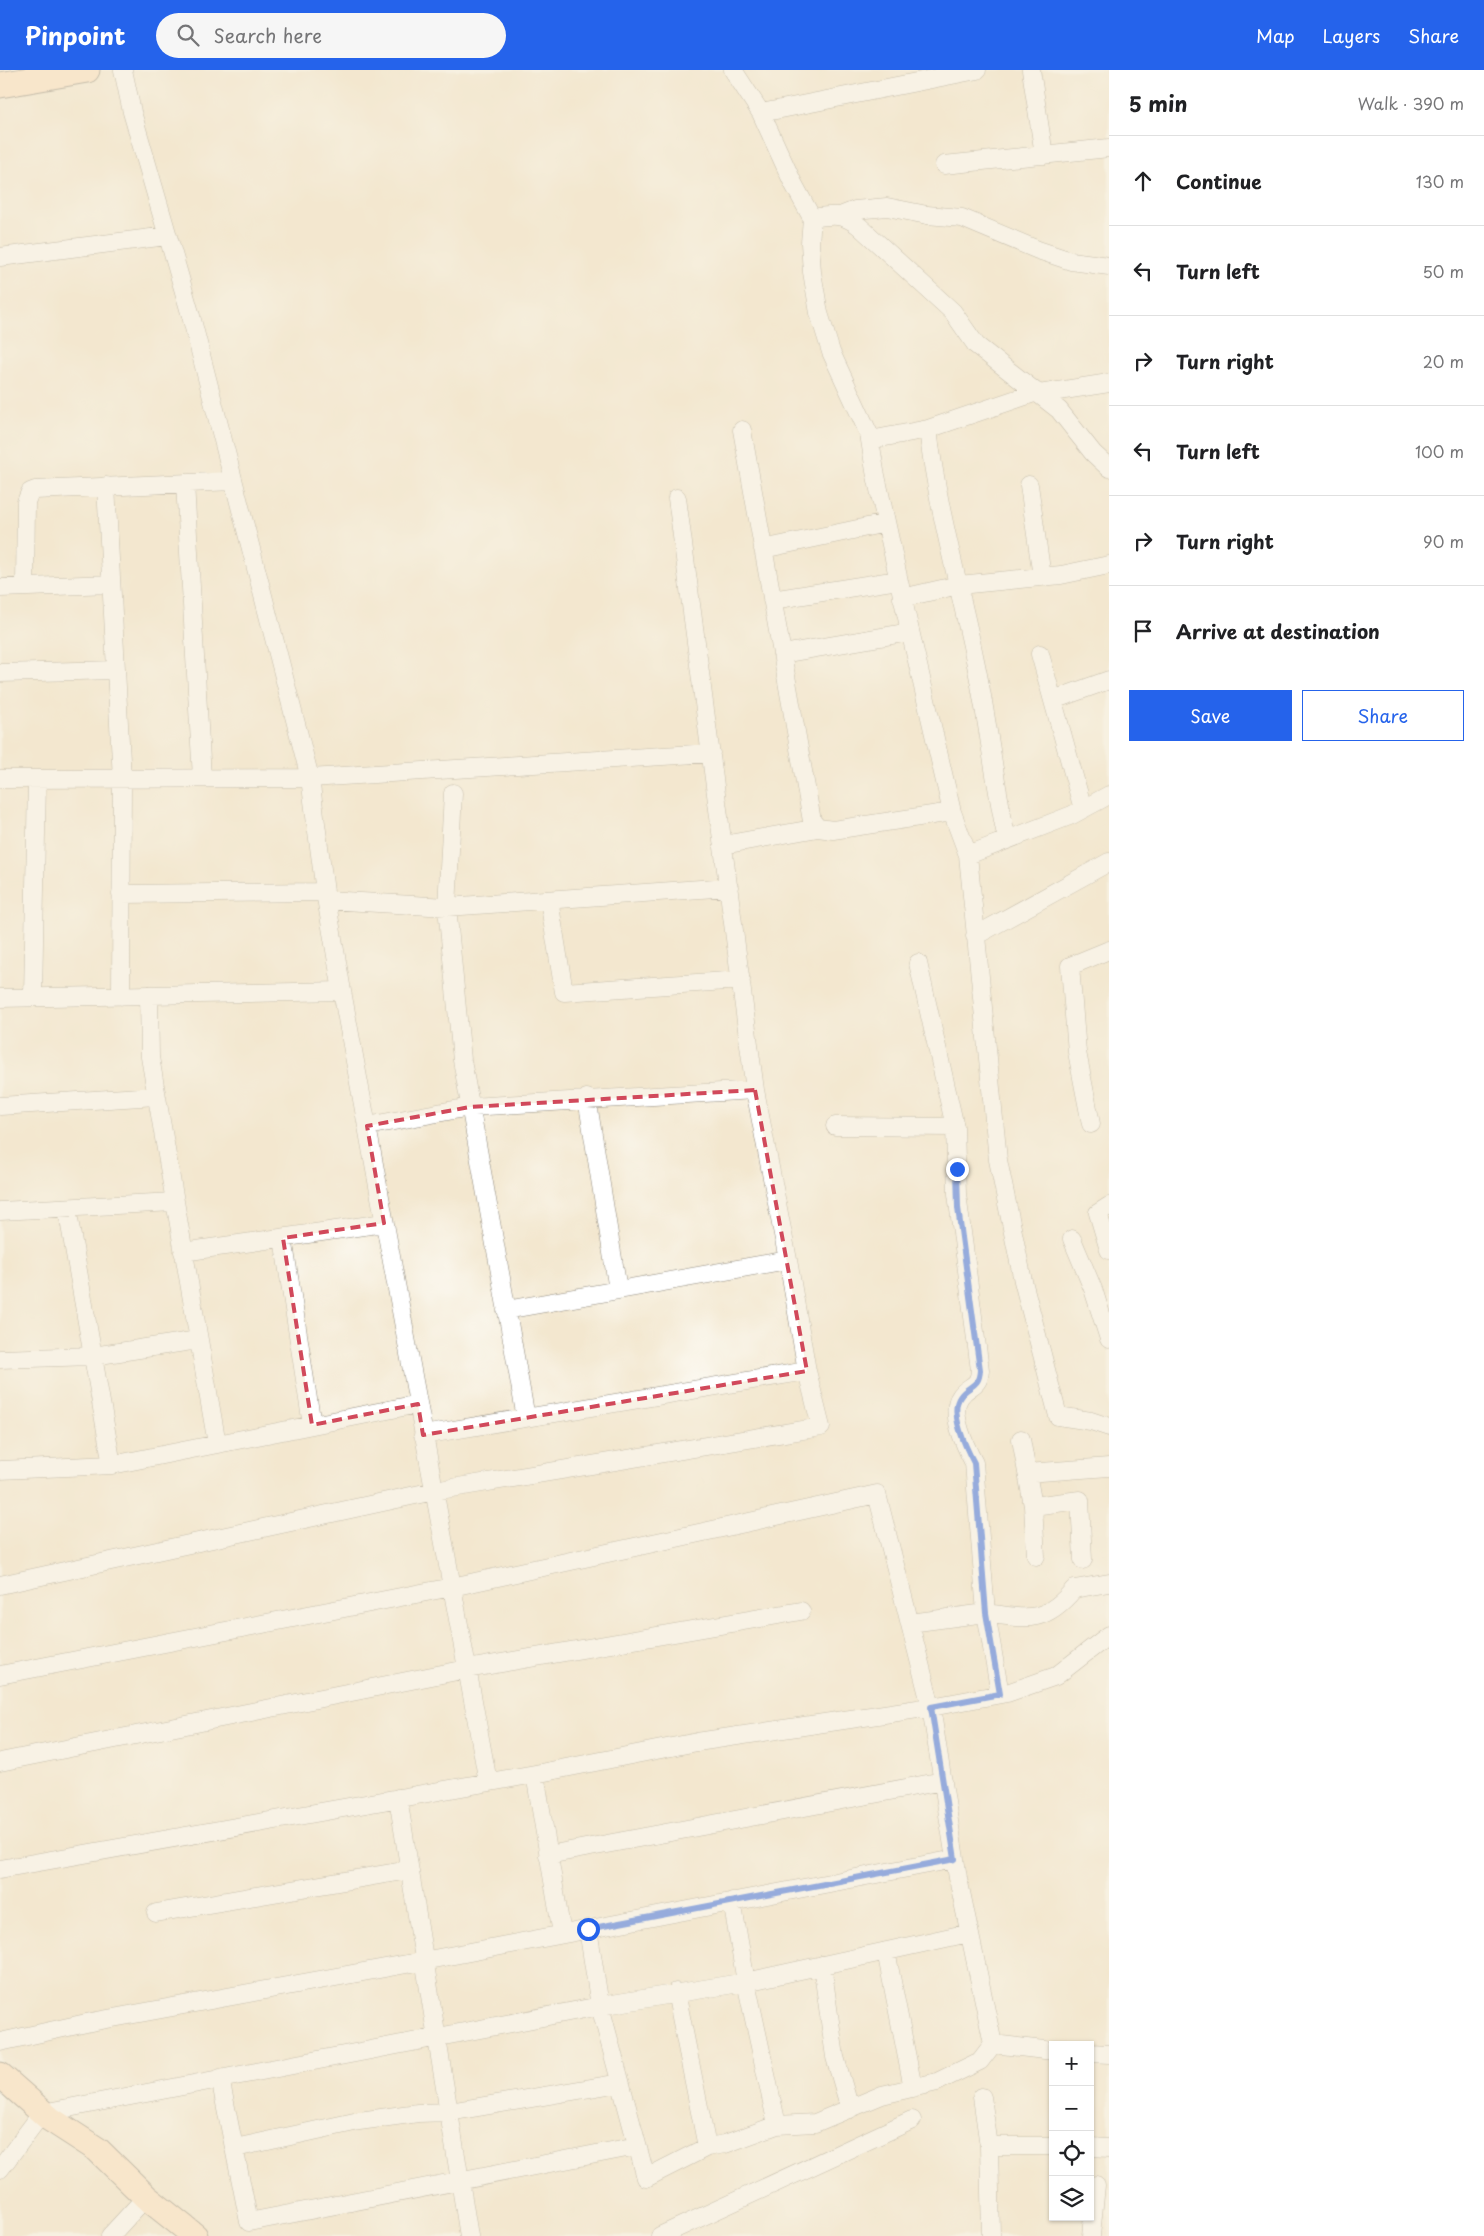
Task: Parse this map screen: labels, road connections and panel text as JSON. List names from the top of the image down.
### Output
{
  "page": {
    "header": "Pinpoint",
    "search": "Search here",
    "nav": ["Map", "Layers", "Share"],
    "heading": ["5 min", "Walk · 390 m"],
    "list": [
      ["Continue", "130 m"],
      ["Turn left", "50 m"],
      ["Turn right", "20 m"],
      ["Turn left", "100 m"],
      ["Turn right", "90 m"],
      "Arrive at destination"
    ],
    "buttons": ["Save", "Share"],
    "map_buttons": ["+", "−"]
  }
}
